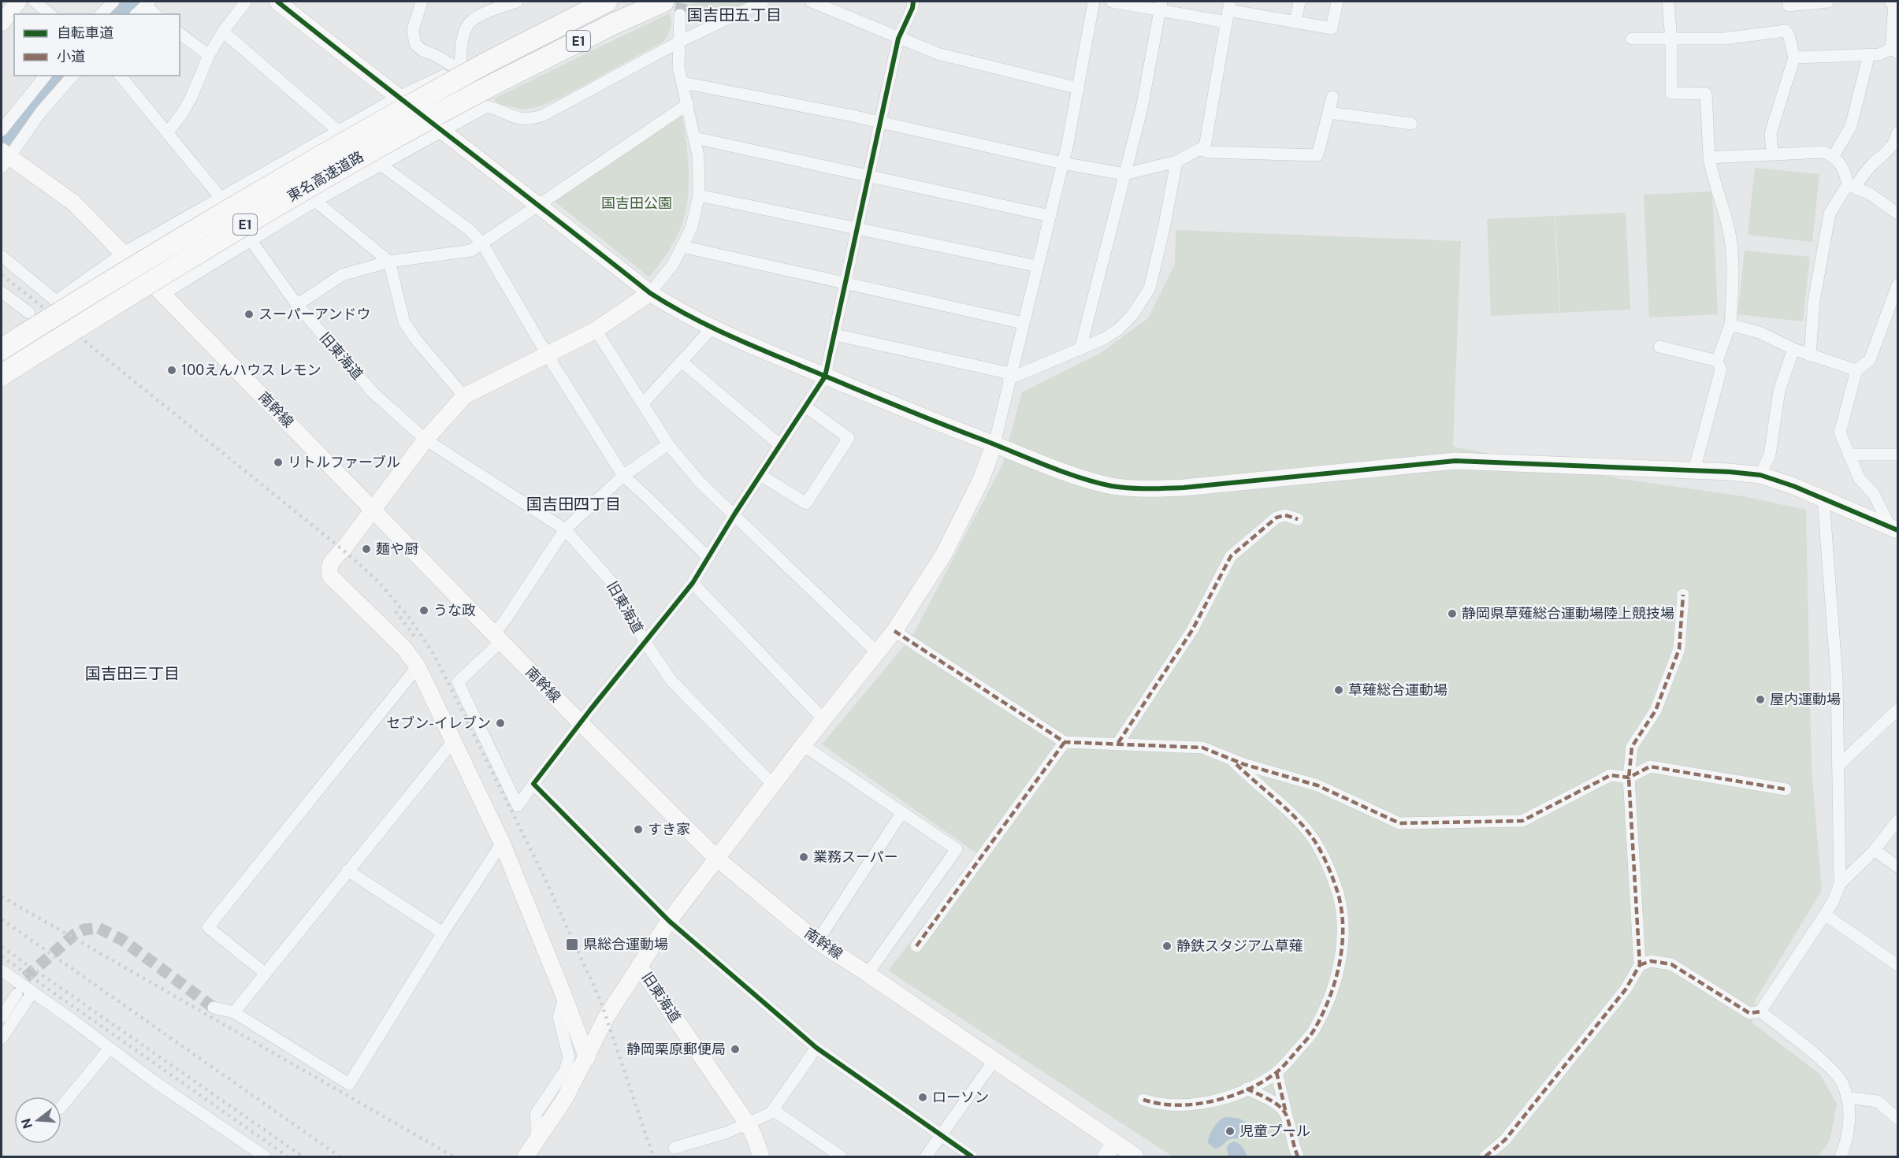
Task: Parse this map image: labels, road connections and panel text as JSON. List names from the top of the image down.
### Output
{
  "streets": {
    "highway": ["E1", "東名高速道路"],
    "street": ["旧東海道", "南幹線"]
  },
  "crossings": [
    ["旧東海道", "南幹線"]
  ],
  "districts": ["国吉田五丁目", "国吉田四丁目", "国吉田三丁目"],
  "parks": ["国吉田公園"],
  "places": {
    "other": [
      "スーパーアンドウ",
      "100えんハウス レモン",
      "リトルファーブル",
      "麺や厨",
      "うな政",
      "静岡県草薙総合運動場陸上競技場",
      "草薙総合運動場",
      "屋内運動場",
      "セブン-イレブン",
      "すき家",
      "業務スーパー",
      "静鉄スタジアム草薙",
      "静岡栗原郵便局",
      "ローソン",
      "児童プール"
    ],
    "transit": ["県総合運動場"]
  },
  "legend": ["自転車道", "小道"],
  "north": "left"
}
